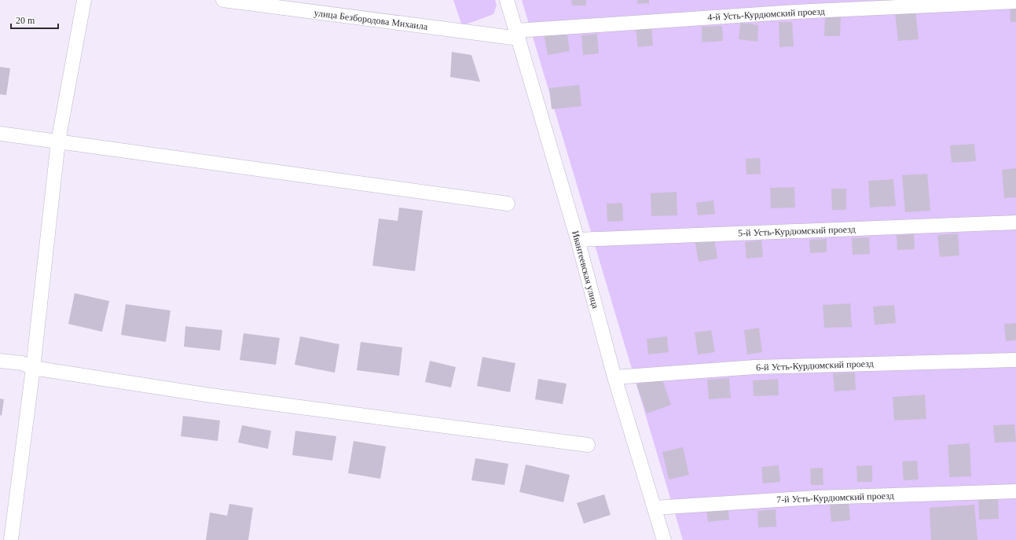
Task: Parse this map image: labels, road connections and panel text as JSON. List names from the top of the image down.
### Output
{
  "streets": {
    "street": [
      "4-й Усть-Курдюмский проезд",
      "улица Безбородова Михаила",
      "5-й Усть-Курдюмский проезд",
      "Ивантеевская улица",
      "6-й Усть-Курдюмский проезд",
      "7-й Усть-Курдюмский проезд"
    ]
  },
  "crossings": [
    ["4-й Усть-Курдюмский проезд", "улица Безбородова Михаила"],
    ["4-й Усть-Курдюмский проезд", "Ивантеевская улица"],
    ["улица Безбородова Михаила", "Ивантеевская улица"],
    ["5-й Усть-Курдюмский проезд", "Ивантеевская улица"],
    ["Ивантеевская улица", "6-й Усть-Курдюмский проезд"],
    ["Ивантеевская улица", "7-й Усть-Курдюмский проезд"]
  ],
  "scale_bar": "20 m"
}
